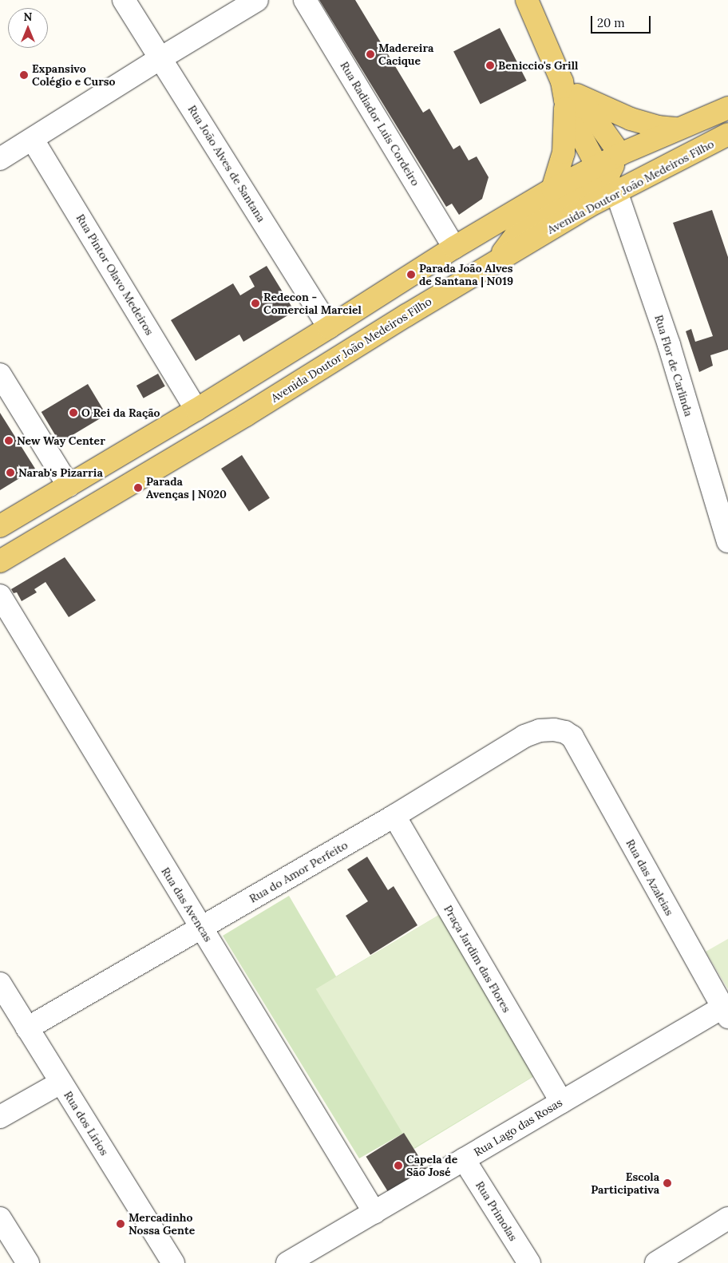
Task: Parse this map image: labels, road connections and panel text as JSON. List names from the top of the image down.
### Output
{
  "streets": {
    "main road": ["Avenida Doutor João Medeiros Filho"],
    "street": [
      "Rua Radiador Luis Cordeiro",
      "Rua João Alves de Santana",
      "Rua Pintor Olavo Medeiros",
      "Rua Flor de Carlinda",
      "Rua do Amor Perfeito",
      "Rua das Azaleias",
      "Rua das Avencas",
      "Praça Jardim das Flores",
      "Rua dos Lírios",
      "Rua Lago das Rosas",
      "Rua Primolas"
    ]
  },
  "crossings": [
    ["Rua Radiador Luis Cordeiro", "Avenida Doutor João Medeiros Filho"],
    ["Rua João Alves de Santana", "Avenida Doutor João Medeiros Filho"],
    ["Avenida Doutor João Medeiros Filho", "Rua Pintor Olavo Medeiros"],
    ["Avenida Doutor João Medeiros Filho", "Rua Flor de Carlinda"],
    ["Rua do Amor Perfeito", "Rua das Azaleias"],
    ["Rua do Amor Perfeito", "Rua das Avencas"],
    ["Rua do Amor Perfeito", "Praça Jardim das Flores"],
    ["Rua do Amor Perfeito", "Rua dos Lírios"],
    ["Rua das Azaleias", "Rua Lago das Rosas"],
    ["Rua das Avencas", "Rua Lago das Rosas"],
    ["Praça Jardim das Flores", "Rua Lago das Rosas"],
    ["Rua Lago das Rosas", "Rua Primolas"]
  ],
  "places": [
    "Madereira Cacique",
    "Beniccio's Grill",
    "Expansivo Colégio e Curso",
    "Parada João Alves de Santana | N019",
    "Redecon - Comercial Marciel",
    "O Rei da Ração",
    "New Way Center",
    "Narab's Pizarria",
    "Parada Avenças | N020",
    "Capela de São José",
    "Escola Participativa",
    "Mercadinho Nossa Gente"
  ],
  "scale_bar": "20 m",
  "north": "top"
}
